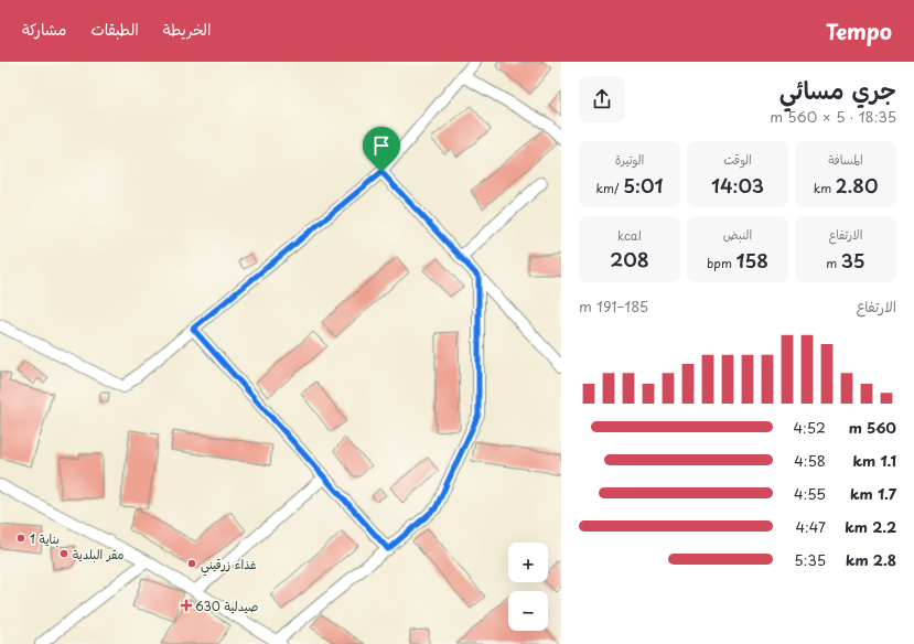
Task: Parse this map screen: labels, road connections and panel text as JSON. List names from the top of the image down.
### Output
{
  "places": {
    "other": ["بناية 1", "مقر البلدية", "غذاء زرقيني"],
    "health": ["صيدلية 630"]
  },
  "page": {
    "header": "Tempo",
    "nav": ["الخريطة", "الطبقات", "مشاركة"],
    "heading": ["جري مسائي", "18:35 · 5 × 560 m"],
    "stats": [
      ["المسافة", "2.80 km"],
      ["الوقت", "14:03"],
      ["الوتيرة", "5:01 /km"],
      ["الارتفاع", "35 m"],
      ["النبض", "158 bpm"],
      ["kcal", "208"]
    ],
    "chart": ["الارتفاع", "185–191 m"],
    "list": [
      {
        "name": "560 m",
        "note": "4:52"
      },
      {
        "name": "1.1 km",
        "note": "4:58"
      },
      {
        "name": "1.7 km",
        "note": "4:55"
      },
      {
        "name": "2.2 km",
        "note": "4:47"
      },
      {
        "name": "2.8 km",
        "note": "5:35"
      }
    ],
    "map_buttons": ["+", "−"]
  }
}
